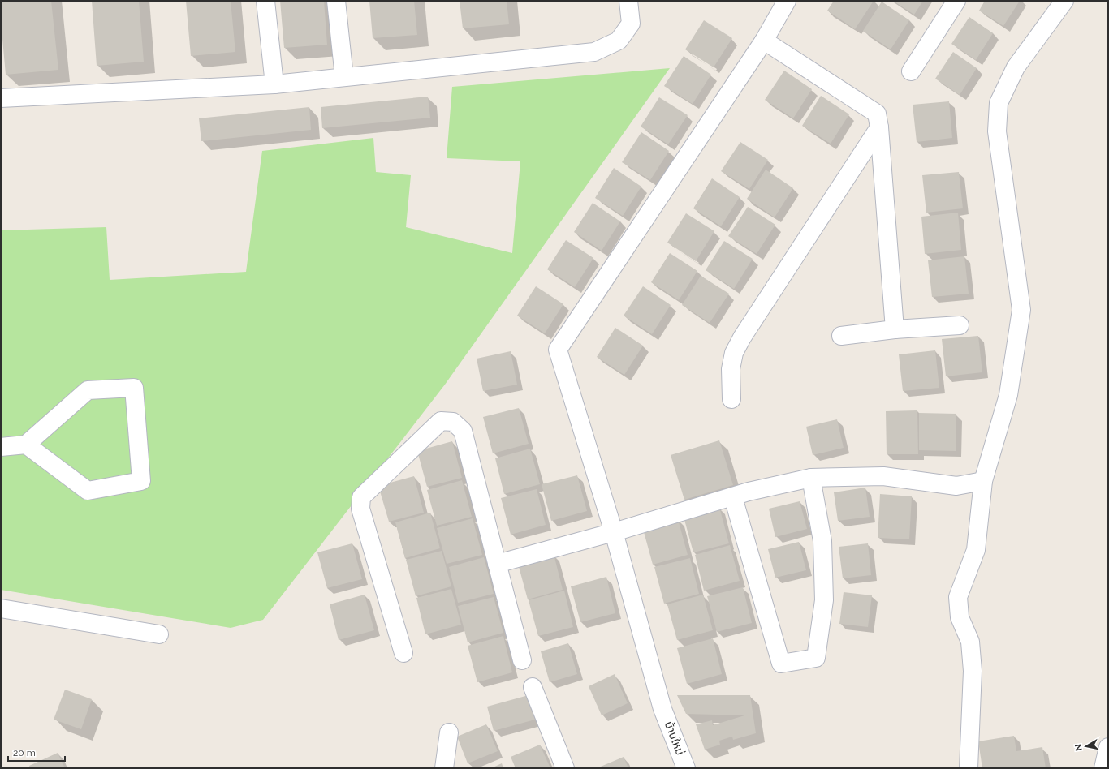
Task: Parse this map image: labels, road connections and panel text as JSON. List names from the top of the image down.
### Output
{
  "streets": {
    "street": ["บ้านใหม่"]
  },
  "scale_bar": "20 m",
  "north": "left"
}
